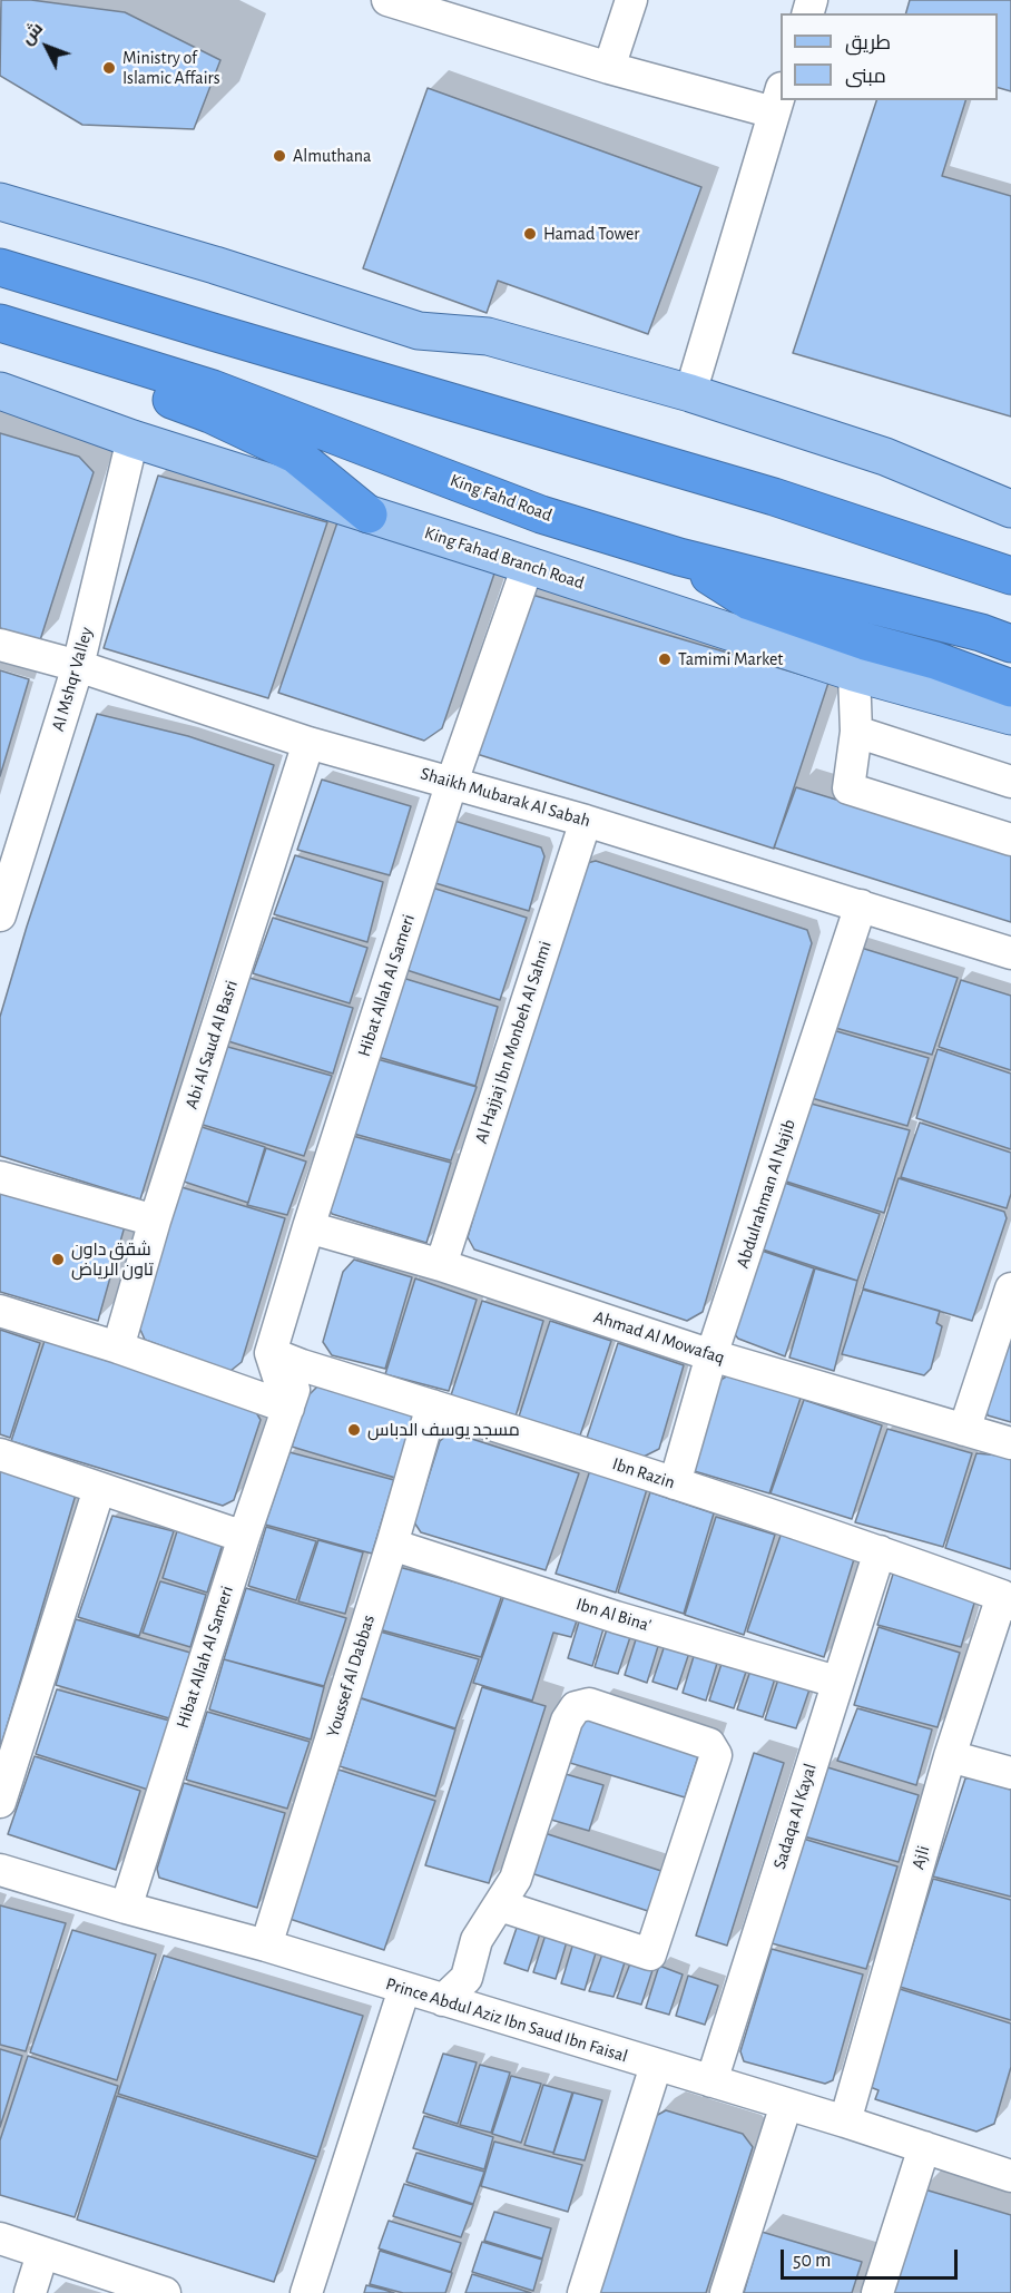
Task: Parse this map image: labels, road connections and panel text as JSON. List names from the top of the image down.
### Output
{
  "streets": {
    "highway": ["King Fahd Road"],
    "main road": ["King Fahad Branch Road"],
    "street": [
      "Al Mshqr Valley",
      "Shaikh Mubarak Al Sabah",
      "Hibat Allah Al Sameri",
      "Al Hajjaj Ibn Monbeh Al Sahmi",
      "Abi Al Saud Al Basri",
      "Abdulrahman Al Najib",
      "Ahmad Al Mowafaq",
      "Ibn Razin",
      "Ibn Al Bina'",
      "Youssef Al Dabbas",
      "Sadaqa Al Kayal",
      "Ajli",
      "Prince Abdul Aziz Ibn Saud Ibn Faisal"
    ]
  },
  "crossings": [
    ["King Fahad Branch Road", "Al Mshqr Valley"],
    ["King Fahad Branch Road", "Hibat Allah Al Sameri"],
    ["Al Mshqr Valley", "Shaikh Mubarak Al Sabah"],
    ["Shaikh Mubarak Al Sabah", "Hibat Allah Al Sameri"],
    ["Shaikh Mubarak Al Sabah", "Al Hajjaj Ibn Monbeh Al Sahmi"],
    ["Shaikh Mubarak Al Sabah", "Abi Al Saud Al Basri"],
    ["Shaikh Mubarak Al Sabah", "Abdulrahman Al Najib"],
    ["Hibat Allah Al Sameri", "Ahmad Al Mowafaq"],
    ["Hibat Allah Al Sameri", "Ibn Razin"],
    ["Hibat Allah Al Sameri", "Prince Abdul Aziz Ibn Saud Ibn Faisal"],
    ["Al Hajjaj Ibn Monbeh Al Sahmi", "Ahmad Al Mowafaq"],
    ["Abdulrahman Al Najib", "Ahmad Al Mowafaq"],
    ["Abdulrahman Al Najib", "Ibn Razin"],
    ["Ibn Razin", "Youssef Al Dabbas"],
    ["Ibn Razin", "Sadaqa Al Kayal"],
    ["Ibn Razin", "Ajli"],
    ["Ibn Al Bina'", "Youssef Al Dabbas"],
    ["Ibn Al Bina'", "Sadaqa Al Kayal"],
    ["Youssef Al Dabbas", "Prince Abdul Aziz Ibn Saud Ibn Faisal"],
    ["Sadaqa Al Kayal", "Prince Abdul Aziz Ibn Saud Ibn Faisal"],
    ["Ajli", "Prince Abdul Aziz Ibn Saud Ibn Faisal"]
  ],
  "places": [
    "Ministry of Islamic Affairs",
    "Almuthana",
    "Hamad Tower",
    "Tamimi Market",
    "شقق داون تاون الرياض",
    "مسجد يوسف الدباس"
  ],
  "legend": ["طريق", "مبنى"],
  "scale_bar": "50 m",
  "north": "top left"
}
